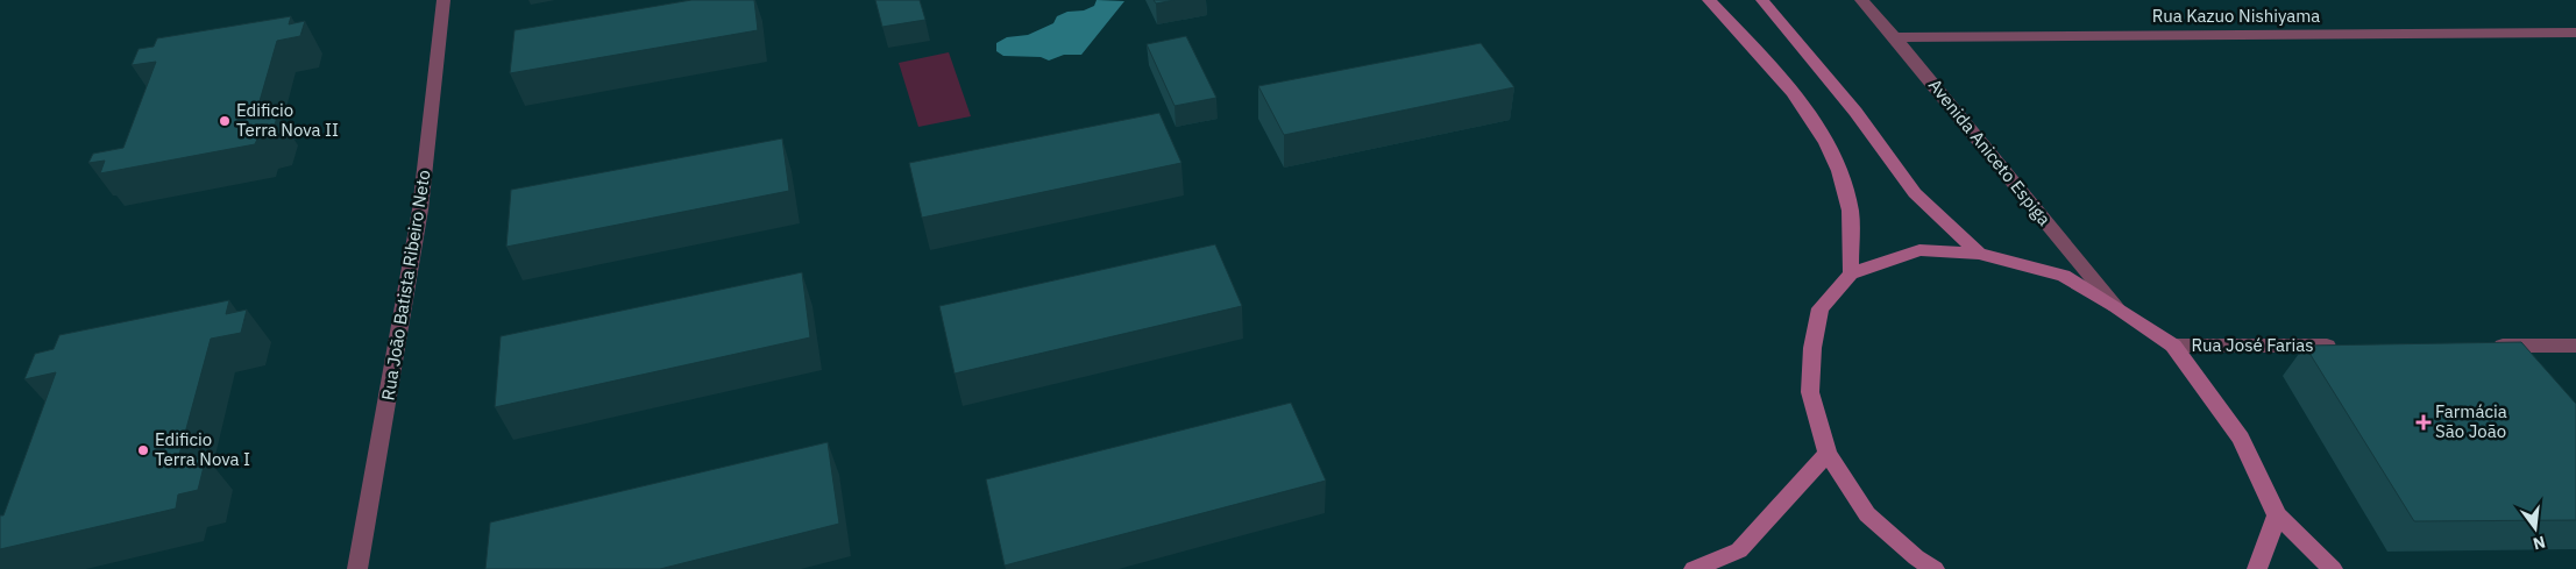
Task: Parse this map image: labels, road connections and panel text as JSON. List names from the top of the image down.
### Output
{
  "streets": {
    "street": [
      "Rua Kazuo Nishiyama",
      "Avenida Aniceto Espiga",
      "Rua João Batista Ribeiro Neto",
      "Rua José Farias"
    ]
  },
  "crossings": [
    ["Rua Kazuo Nishiyama", "Avenida Aniceto Espiga"]
  ],
  "places": {
    "other": ["Edificio Terra Nova II", "Edificio Terra Nova I"],
    "health": ["Farmácia São João"]
  },
  "north": "bottom"
}
